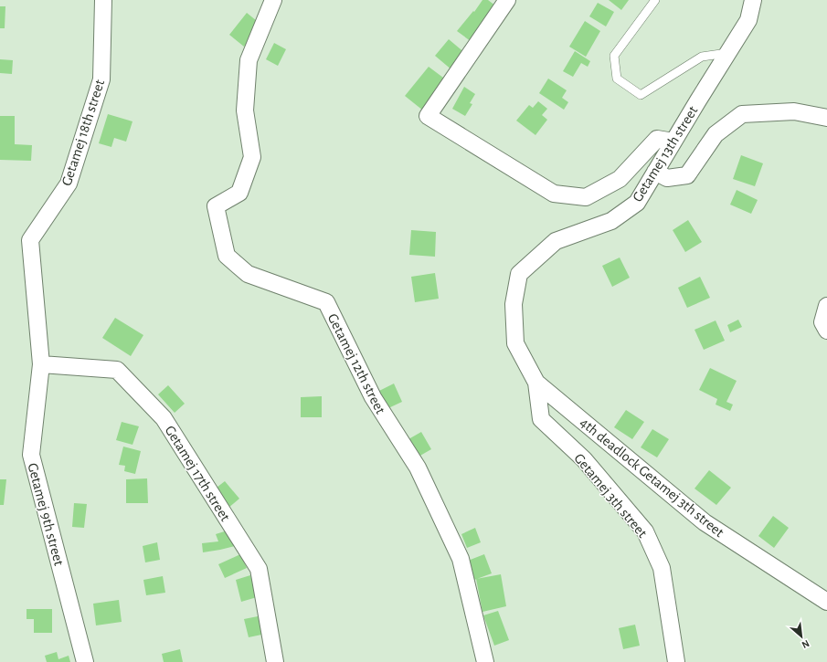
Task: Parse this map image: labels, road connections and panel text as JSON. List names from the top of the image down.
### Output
{
  "streets": {
    "street": [
      "Getamej 18th street",
      "Getamej 13th street",
      "Getamej 12th street",
      "Getamej 17th street",
      "4th deadlock Getamej 3th street",
      "Getamej 3th street",
      "Getamej 9th street"
    ]
  },
  "crossings": [
    ["Getamej 18th street", "Getamej 17th street"],
    ["Getamej 18th street", "Getamej 9th street"],
    ["Getamej 13th street", "4th deadlock Getamej 3th street"],
    ["Getamej 13th street", "Getamej 3th street"],
    ["Getamej 17th street", "Getamej 9th street"],
    ["4th deadlock Getamej 3th street", "Getamej 3th street"]
  ],
  "north": "bottom right"
}
